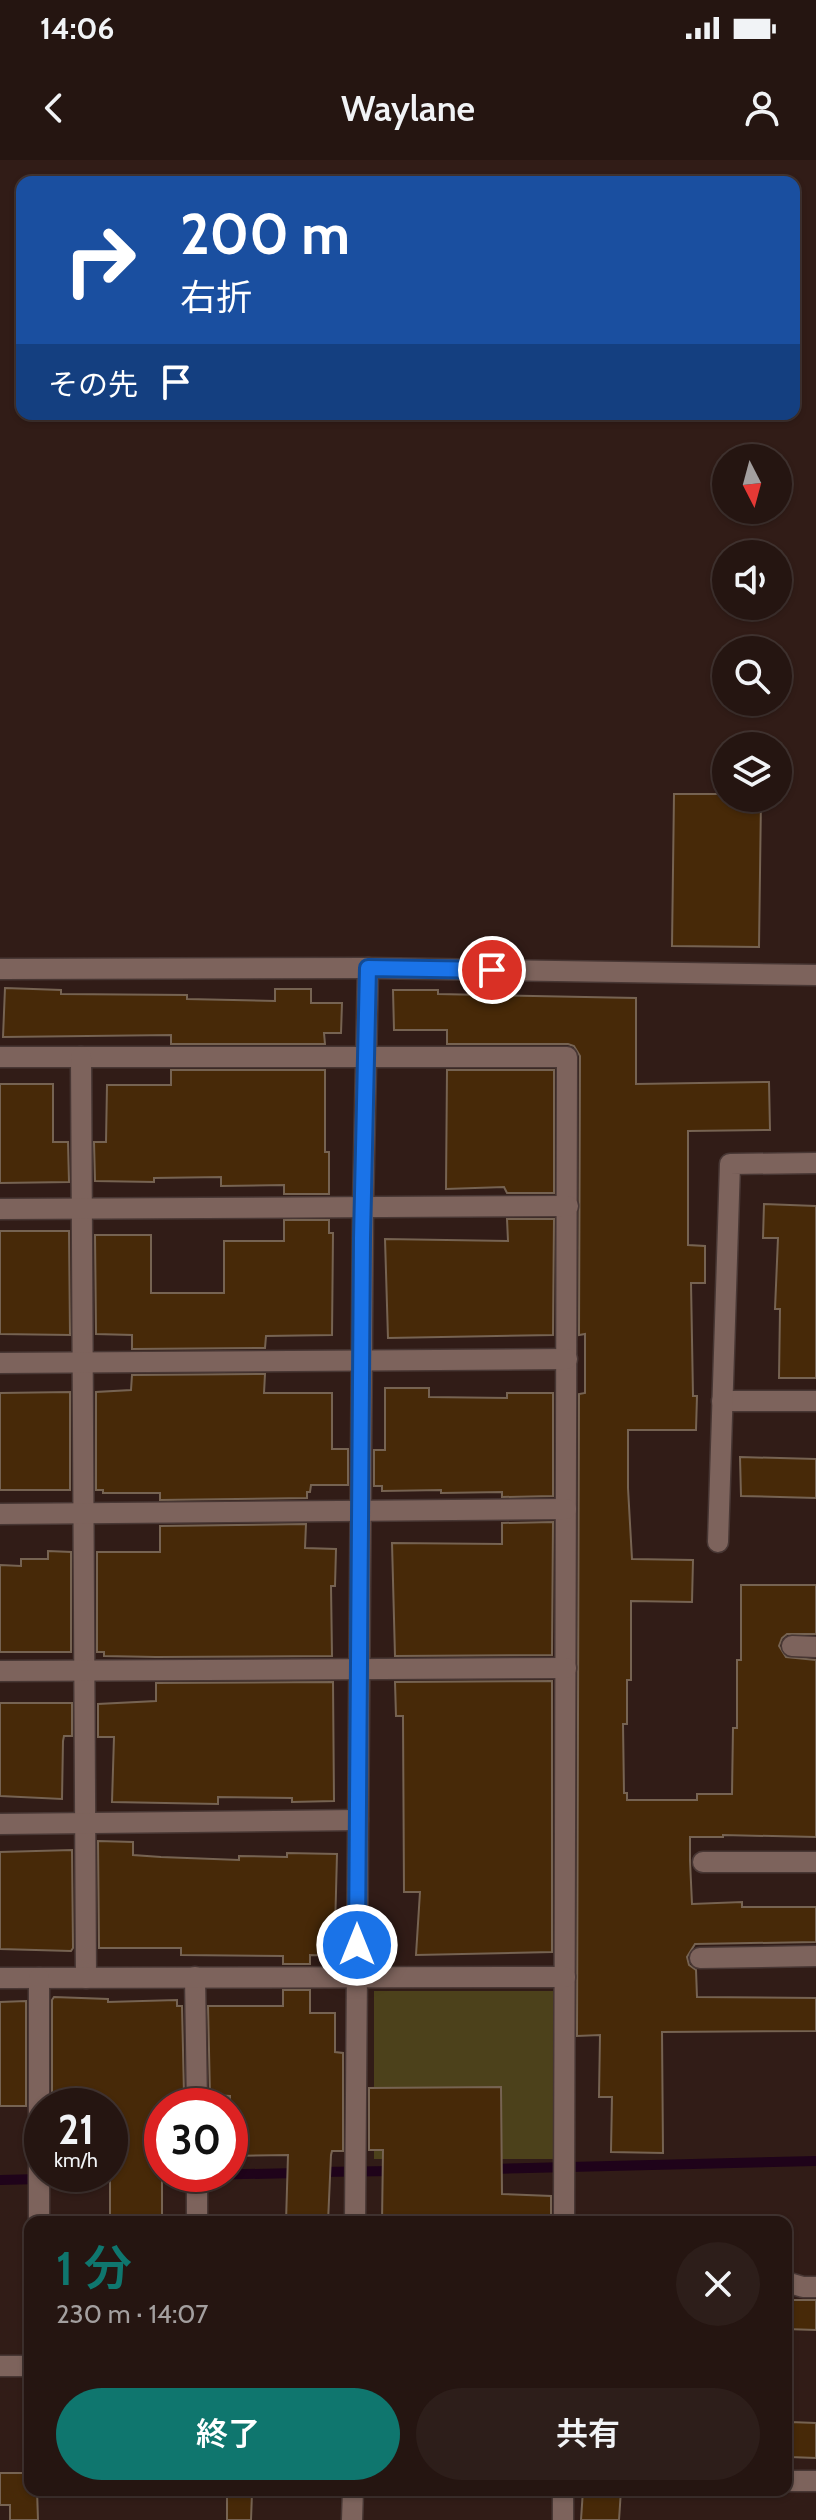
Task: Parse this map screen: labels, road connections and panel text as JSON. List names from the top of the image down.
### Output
{
  "north": "bottom",
  "page": {
    "status": "14:06",
    "header": "Waylane",
    "turn": ["200 m", "右折"],
    "then": "その先",
    "speed": "21 km/h",
    "limit": "30",
    "heading": ["1 分", "230 m · 14:07"],
    "buttons": ["終了", "共有"]
  }
}
